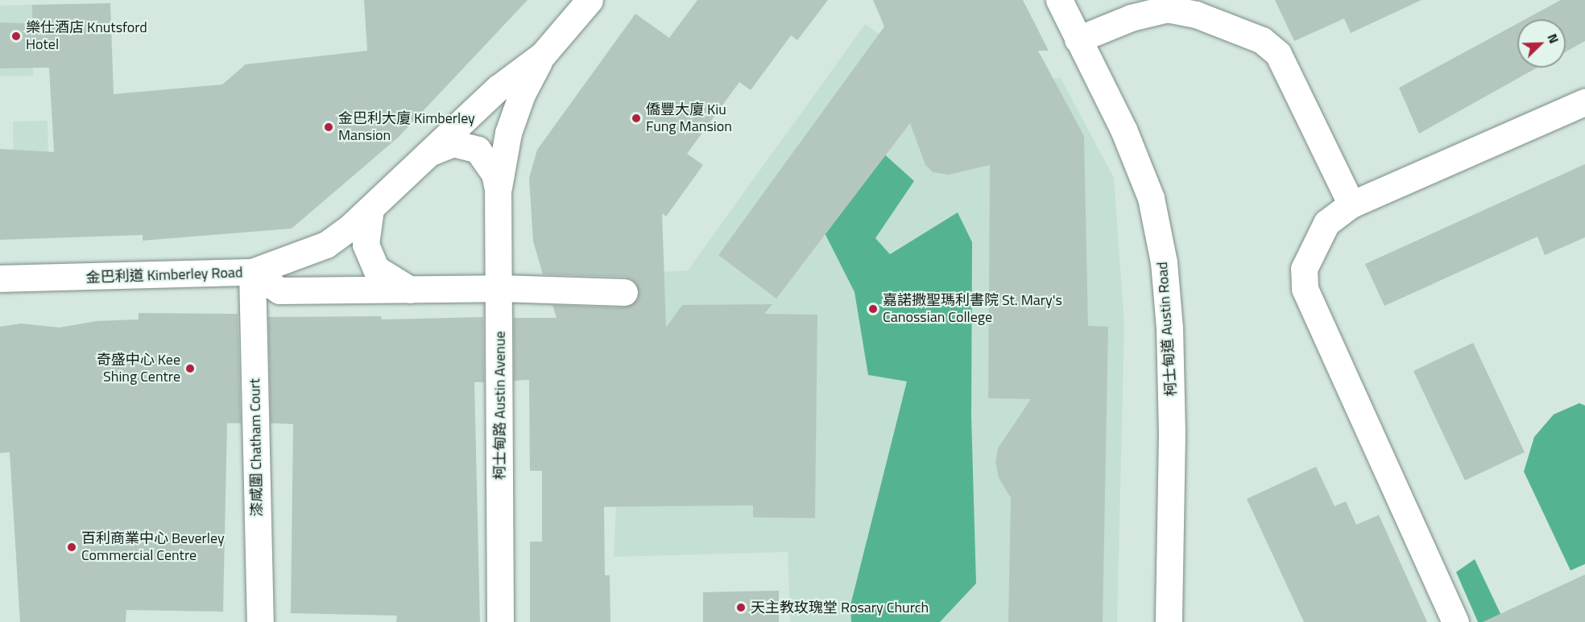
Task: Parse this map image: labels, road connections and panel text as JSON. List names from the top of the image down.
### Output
{
  "streets": {
    "street": [
      "金巴利道 Kimberley Road",
      "柯士甸道 Austin Road",
      "柯士甸路 Austin Avenue",
      "漆咸圍 Chatham Court"
    ]
  },
  "crossings": [
    ["金巴利道 Kimberley Road", "柯士甸路 Austin Avenue"],
    ["金巴利道 Kimberley Road", "漆咸圍 Chatham Court"],
    ["柯士甸路 Austin Avenue", "漆咸圍 Chatham Court"]
  ],
  "places": [
    "樂仕酒店 Knutsford Hotel",
    "僑豐大廈 Kiu Fung Mansion",
    "金巴利大廈 Kimberley Mansion",
    "嘉諾撒聖瑪利書院 St. Mary's Canossian College",
    "奇盛中心 Kee Shing Centre",
    "百利商業中心 Beverley Commercial Centre",
    "天主教玫瑰堂 Rosary Church"
  ],
  "north": "top right"
}
